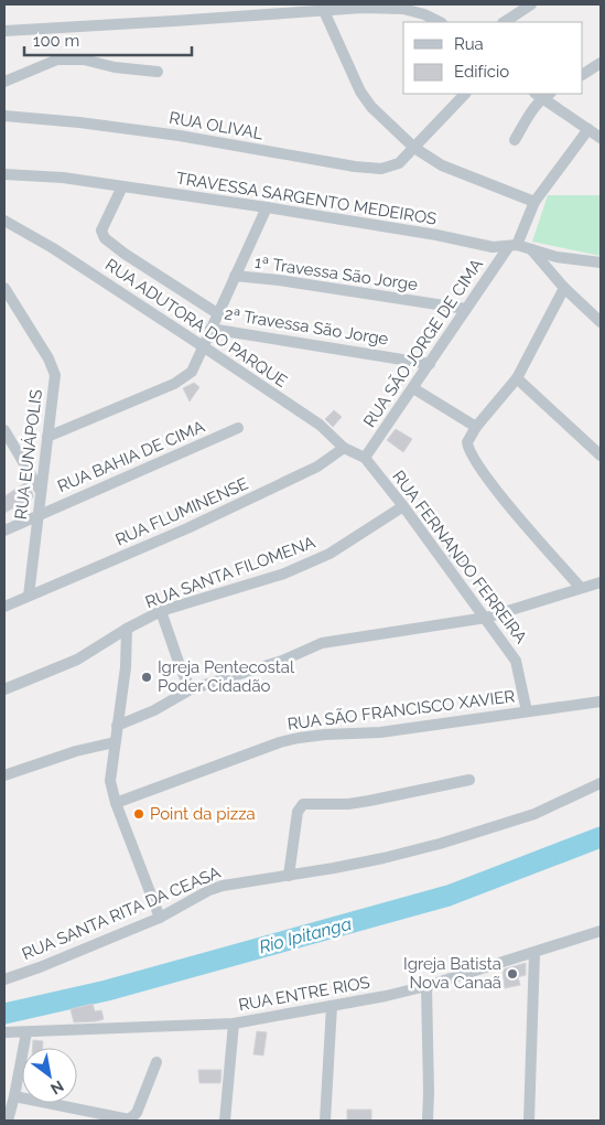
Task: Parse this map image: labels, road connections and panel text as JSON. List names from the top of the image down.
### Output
{
  "streets": {
    "street": [
      "RUA OLIVAL",
      "TRAVESSA SARGENTO MEDEIROS",
      "1ª Travessa São Jorge",
      "RUA ADUTORA DO PARQUE",
      "2ª Travessa São Jorge",
      "RUA SÃO JORGE DE CIMA",
      "RUA EUNÁPOLIS",
      "RUA BAHIA DE CIMA",
      "RUA FLUMINENSE",
      "RUA FERNANDO FERREIRA",
      "RUA SANTA FILOMENA",
      "RUA SÃO FRANCISCO XAVIER",
      "RUA SANTA RITA DA CEASA",
      "RUA ENTRE RIOS"
    ]
  },
  "crossings": [
    ["TRAVESSA SARGENTO MEDEIROS", "RUA SÃO JORGE DE CIMA"],
    ["1ª Travessa São Jorge", "RUA SÃO JORGE DE CIMA"],
    ["RUA ADUTORA DO PARQUE", "RUA SÃO JORGE DE CIMA"],
    ["RUA ADUTORA DO PARQUE", "RUA FLUMINENSE"],
    ["RUA ADUTORA DO PARQUE", "RUA FERNANDO FERREIRA"],
    ["2ª Travessa São Jorge", "RUA SÃO JORGE DE CIMA"],
    ["RUA SÃO JORGE DE CIMA", "RUA FERNANDO FERREIRA"],
    ["RUA EUNÁPOLIS", "RUA BAHIA DE CIMA"],
    ["RUA EUNÁPOLIS", "RUA FLUMINENSE"],
    ["RUA FERNANDO FERREIRA", "RUA SANTA FILOMENA"],
    ["RUA FERNANDO FERREIRA", "RUA SÃO FRANCISCO XAVIER"]
  ],
  "water": ["Rio Ipitanga"],
  "places": ["Igreja Pentecostal Poder Cidadão", "Point da pizza", "Igreja Batista Nova Canaã"],
  "legend": ["Rua", "Edifício"],
  "scale_bar": "100 m",
  "north": "bottom right"
}
